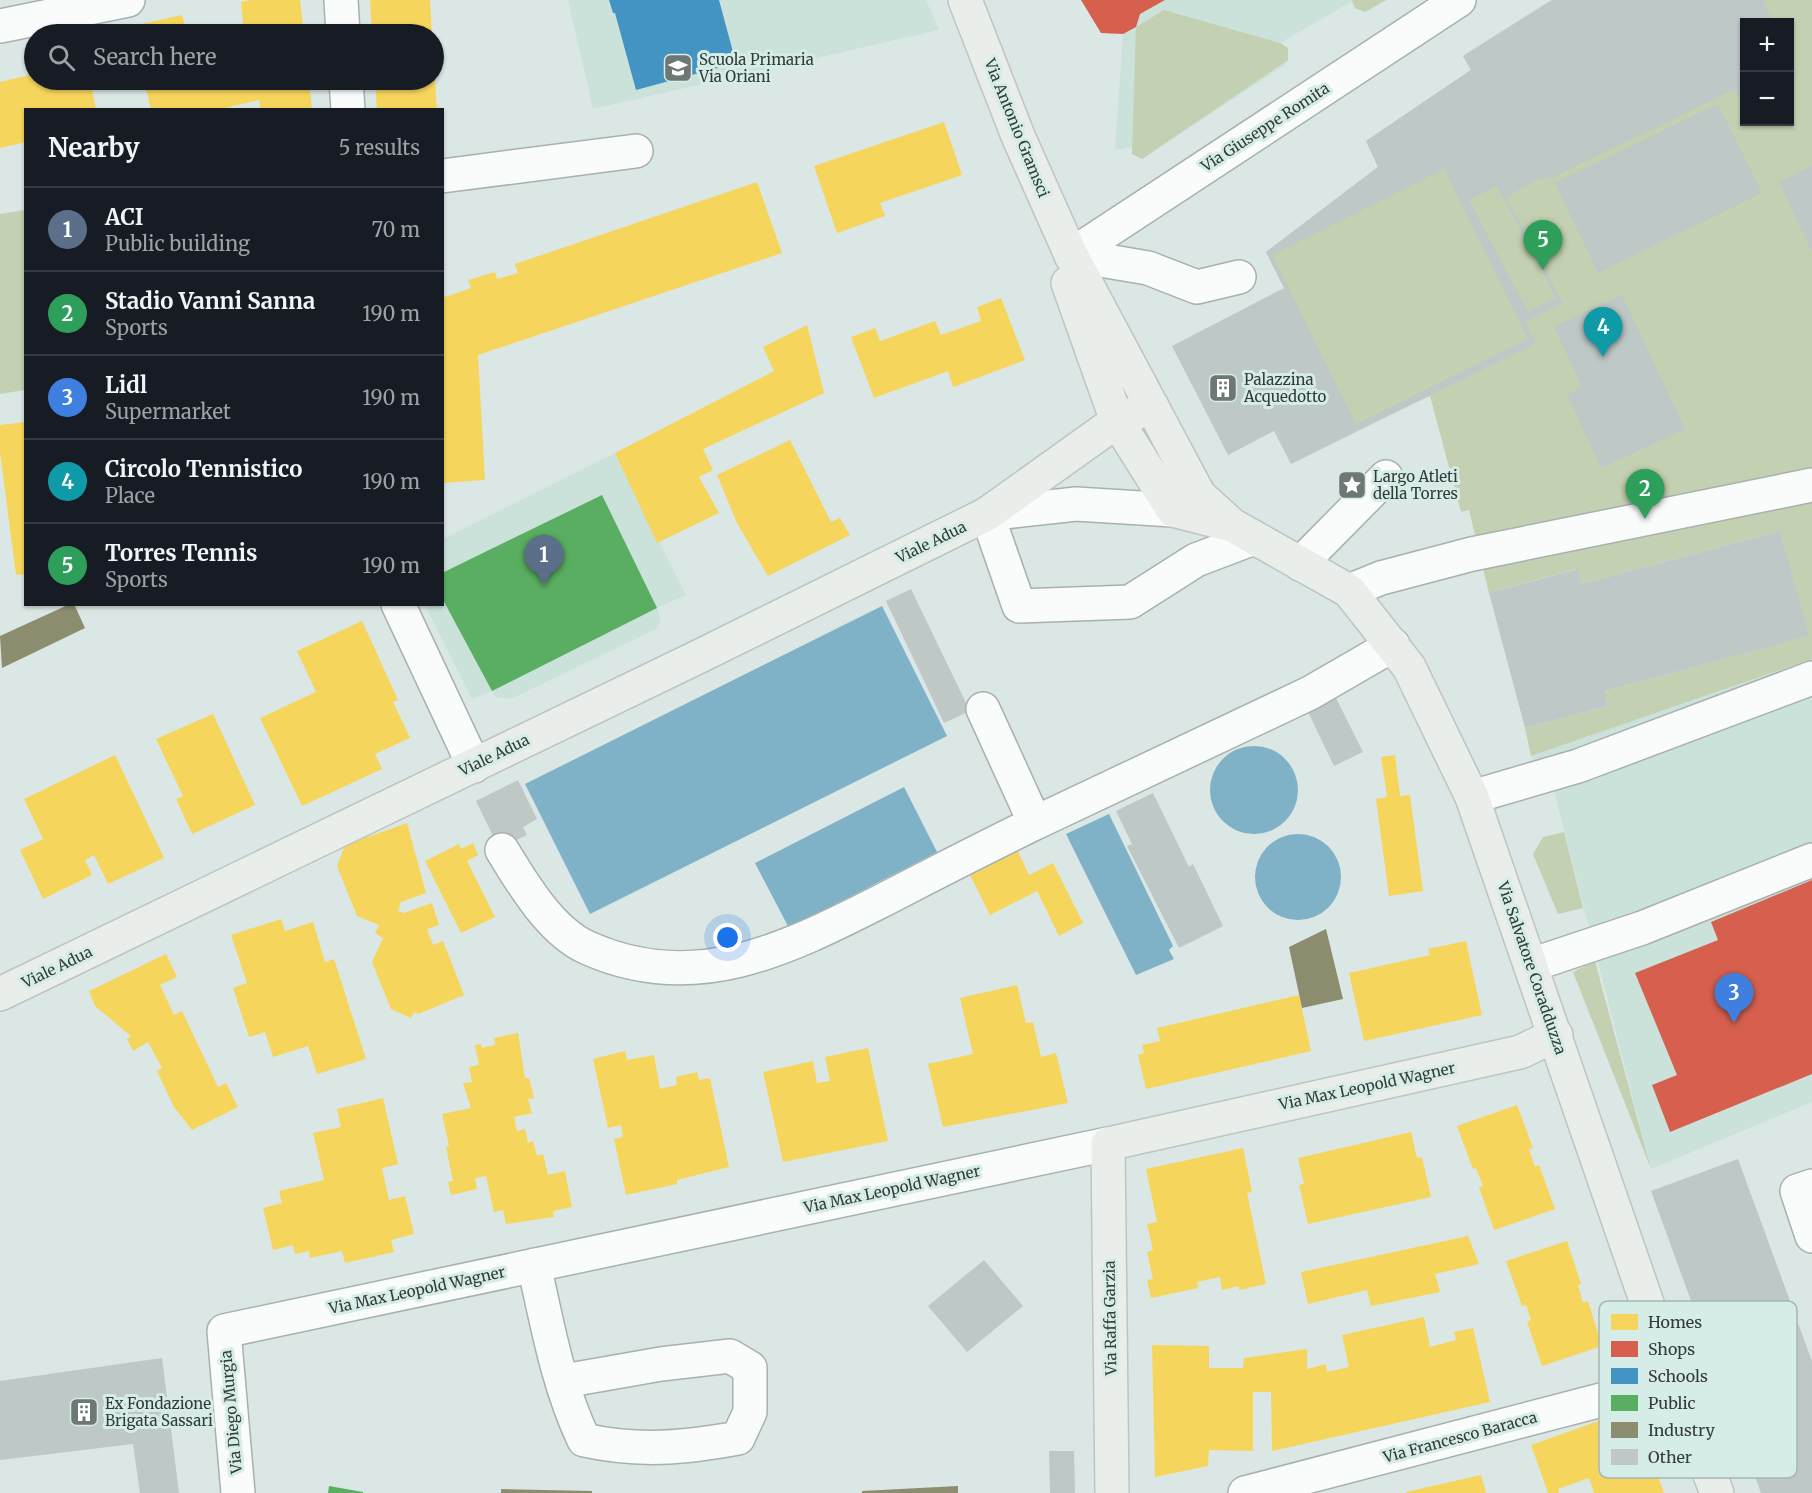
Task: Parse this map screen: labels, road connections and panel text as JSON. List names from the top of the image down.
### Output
{
  "streets": {
    "main road": [
      "Via Antonio Gramsci",
      "Viale Adua",
      "Via Salvatore Coradduzza",
      "Via Max Leopold Wagner",
      "Via Raffa Garzia"
    ],
    "street": ["Via Giuseppe Romita", "Via Diego Murgia", "Via Francesco Baracca"]
  },
  "crossings": [
    ["Via Giuseppe Romita", "Via Antonio Gramsci"],
    ["Via Antonio Gramsci", "Viale Adua"],
    ["Via Antonio Gramsci", "Via Salvatore Coradduzza"],
    ["Viale Adua", "Via Salvatore Coradduzza"],
    ["Via Salvatore Coradduzza", "Via Max Leopold Wagner"],
    ["Via Max Leopold Wagner", "Via Raffa Garzia"],
    ["Via Max Leopold Wagner", "Via Diego Murgia"]
  ],
  "places": {
    "school or university": ["Scuola Primaria Via Oriani"],
    "building": ["Palazzina Acquedotto", "Ex Fondazione Brigata Sassari"],
    "place": ["Largo Atleti della Torres"]
  },
  "legend": [
    "Homes",
    "Shops",
    "Schools",
    "Public",
    "Industry",
    "Other"
  ],
  "page": {
    "map_buttons": ["+", "−"],
    "search": "Search here",
    "heading": ["Nearby", "5 results"],
    "list": [
      {
        "mark": "1",
        "name": "ACI",
        "note": "Public building",
        "value": "70 m"
      },
      {
        "mark": "2",
        "name": "Stadio Vanni Sanna",
        "note": "Sports",
        "value": "190 m"
      },
      {
        "mark": "3",
        "name": "Lidl",
        "note": "Supermarket",
        "value": "190 m"
      },
      {
        "mark": "4",
        "name": "Circolo Tennistico",
        "note": "Place",
        "value": "190 m"
      },
      {
        "mark": "5",
        "name": "Torres Tennis",
        "note": "Sports",
        "value": "190 m"
      }
    ],
    "pins": [
      "5",
      "4",
      "2",
      "1",
      "3"
    ]
  }
}
